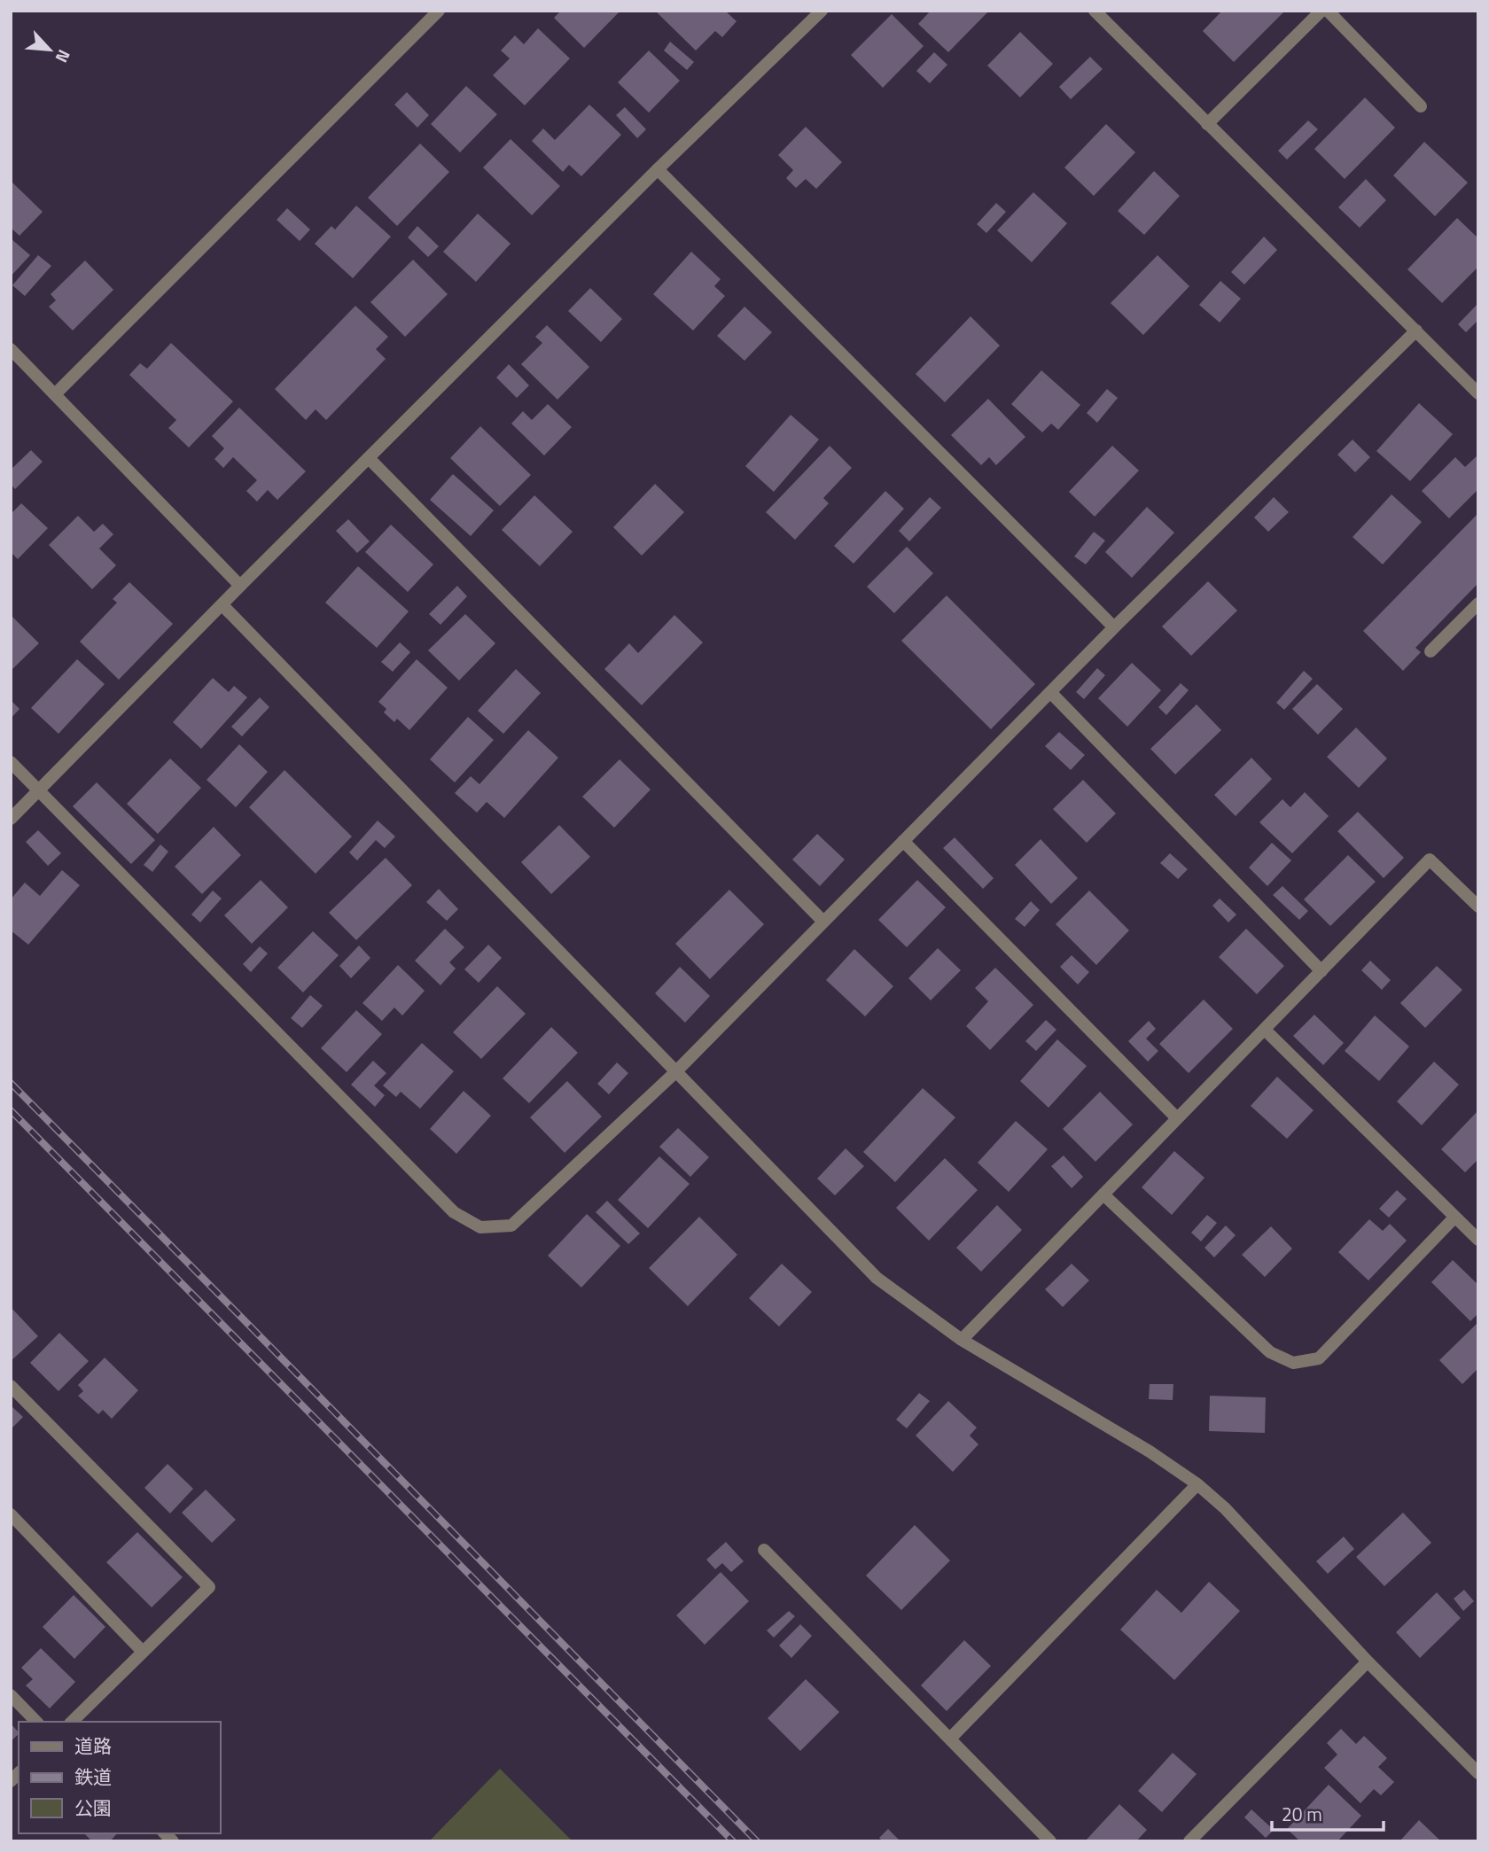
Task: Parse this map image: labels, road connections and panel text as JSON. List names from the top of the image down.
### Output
{
  "legend": ["道路", "鉄道", "公園"],
  "scale_bar": "20 m",
  "north": "bottom right"
}
